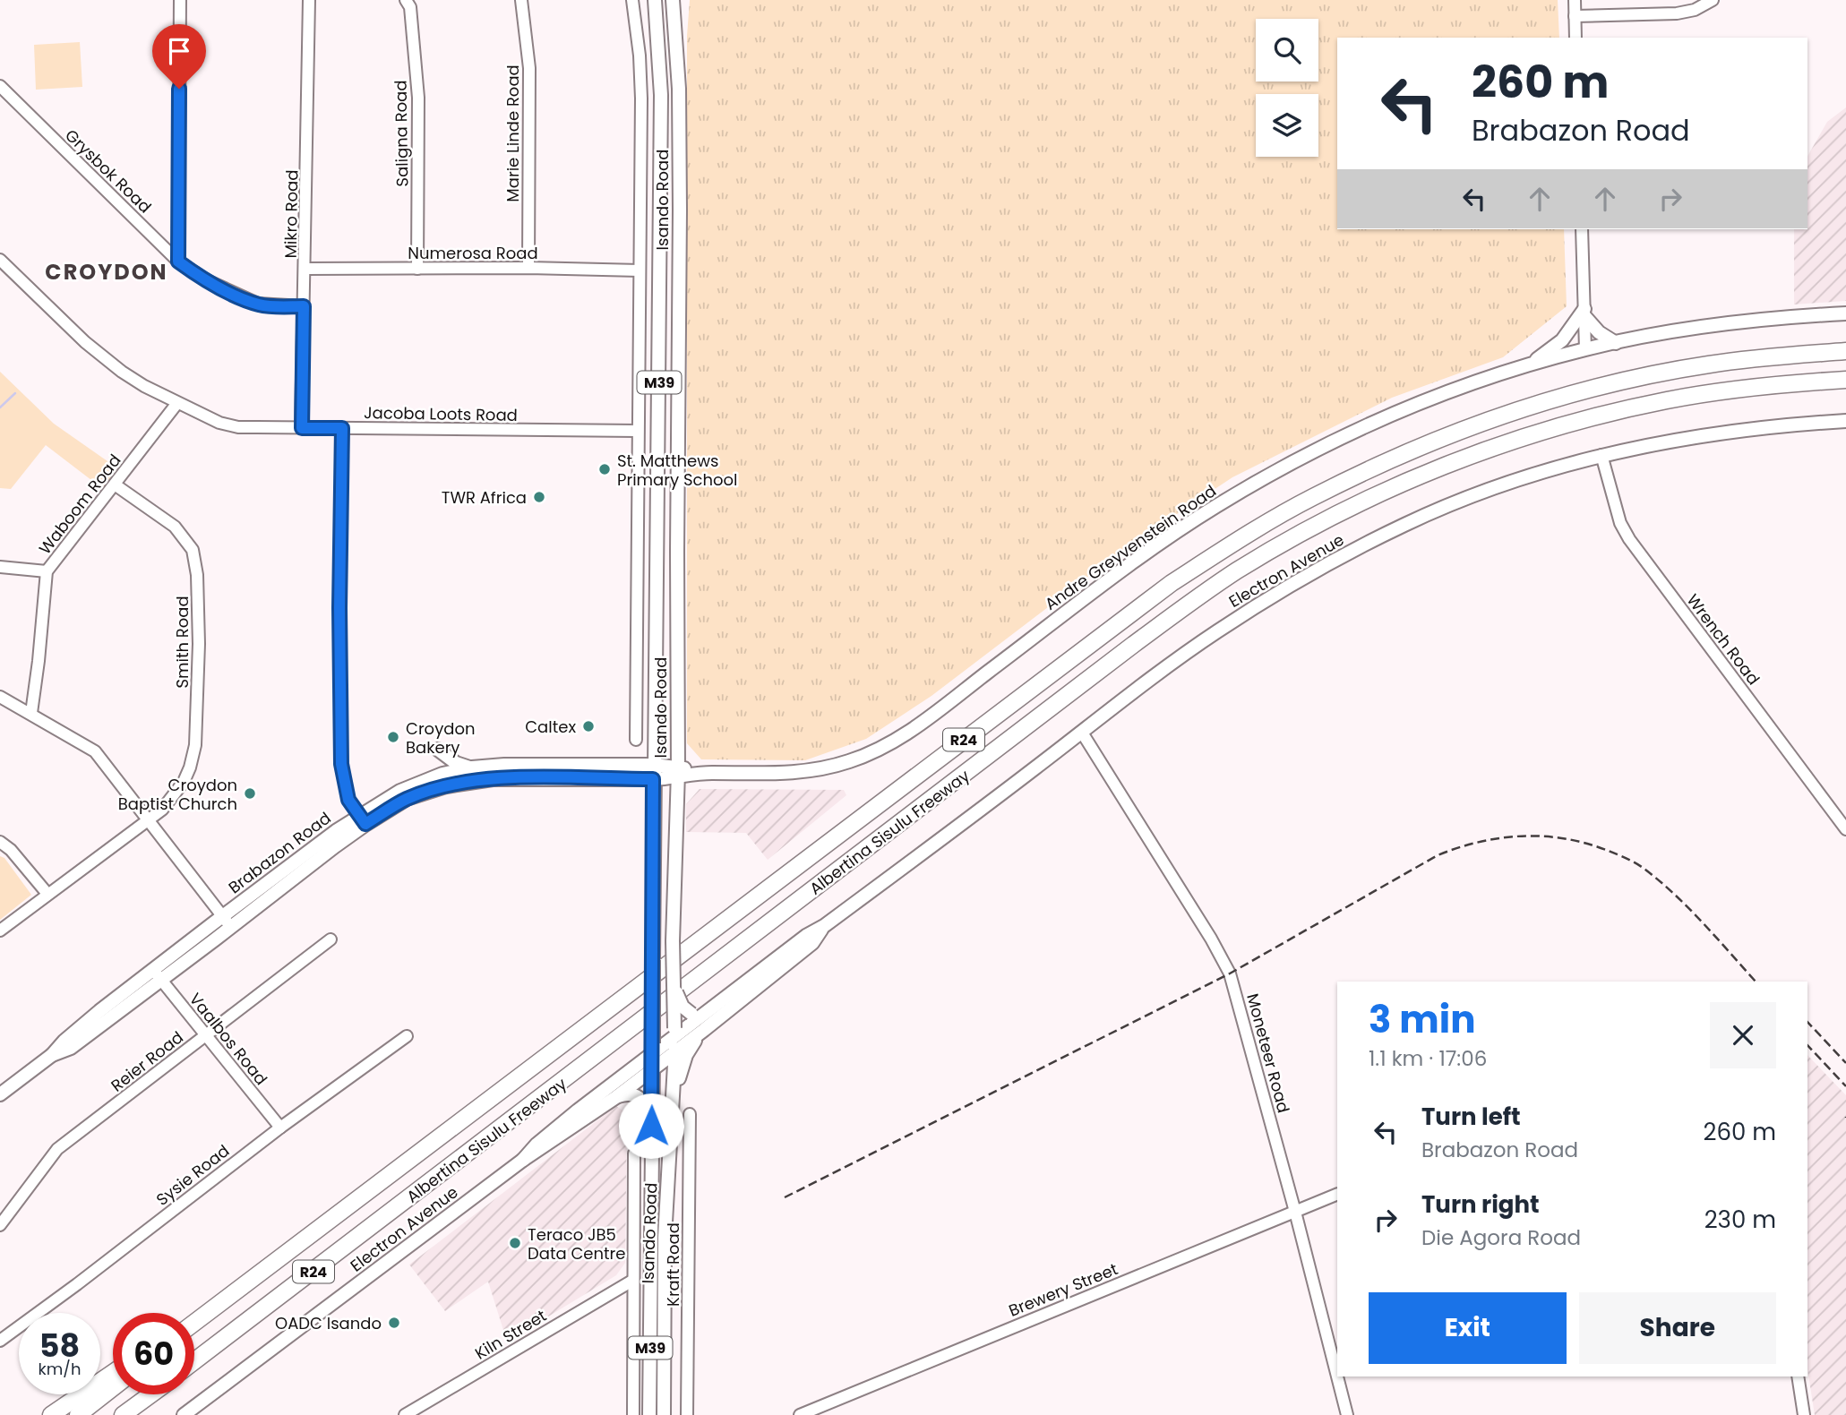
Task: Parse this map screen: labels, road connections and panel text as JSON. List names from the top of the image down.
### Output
{
  "streets": {
    "highway": ["R24", "Albertina Sisulu Freeway"],
    "main road": [
      "Isando Road",
      "M39",
      "Andre Greyvenstein Road",
      "Electron Avenue",
      "Brabazon Road"
    ],
    "street": [
      "Saligna Road",
      "Marie Linde Road",
      "Grysbok Road",
      "Mikro Road",
      "Numerosa Road",
      "Jacoba Loots Road",
      "Waboom Road",
      "Wrench Road",
      "Smith Road",
      "Vaalbos Road",
      "Moneteer Road",
      "Reier Road",
      "Sysie Road",
      "Kraft Road",
      "Brewery Street",
      "Kiln Street"
    ]
  },
  "crossings": [
    ["Saligna Road", "Numerosa Road"],
    ["Marie Linde Road", "Numerosa Road"],
    ["Grysbok Road", "Mikro Road"],
    ["Isando Road", "Numerosa Road"],
    ["Isando Road", "Jacoba Loots Road"],
    ["Isando Road", "Andre Greyvenstein Road"],
    ["Isando Road", "Electron Avenue"],
    ["Isando Road", "Brabazon Road"],
    ["Mikro Road", "Numerosa Road"],
    ["Mikro Road", "Jacoba Loots Road"],
    ["Jacoba Loots Road", "Waboom Road"],
    ["Waboom Road", "Smith Road"],
    ["Andre Greyvenstein Road", "Brabazon Road"],
    ["Electron Avenue", "Wrench Road"],
    ["Electron Avenue", "Moneteer Road"],
    ["Brabazon Road", "Vaalbos Road"],
    ["Vaalbos Road", "Reier Road"],
    ["Vaalbos Road", "Sysie Road"],
    ["Moneteer Road", "Brewery Street"]
  ],
  "districts": ["CROYDON"],
  "places": [
    "St. Matthews Primary School",
    "TWR Africa",
    "Caltex",
    "Croydon Bakery",
    "Croydon Baptist Church",
    "Teraco JB5 Data Centre",
    "OADC Isando"
  ],
  "page": {
    "turn": ["260 m", "Brabazon Road"],
    "heading": ["3 min", "1.1 km · 17:06"],
    "list": [
      {
        "name": "Turn left",
        "note": "Brabazon Road",
        "value": "260 m"
      },
      {
        "name": "Turn right",
        "note": "Die Agora Road",
        "value": "230 m"
      }
    ],
    "buttons": ["Exit", "Share"],
    "speed": "58 km/h",
    "limit": "60"
  }
}
